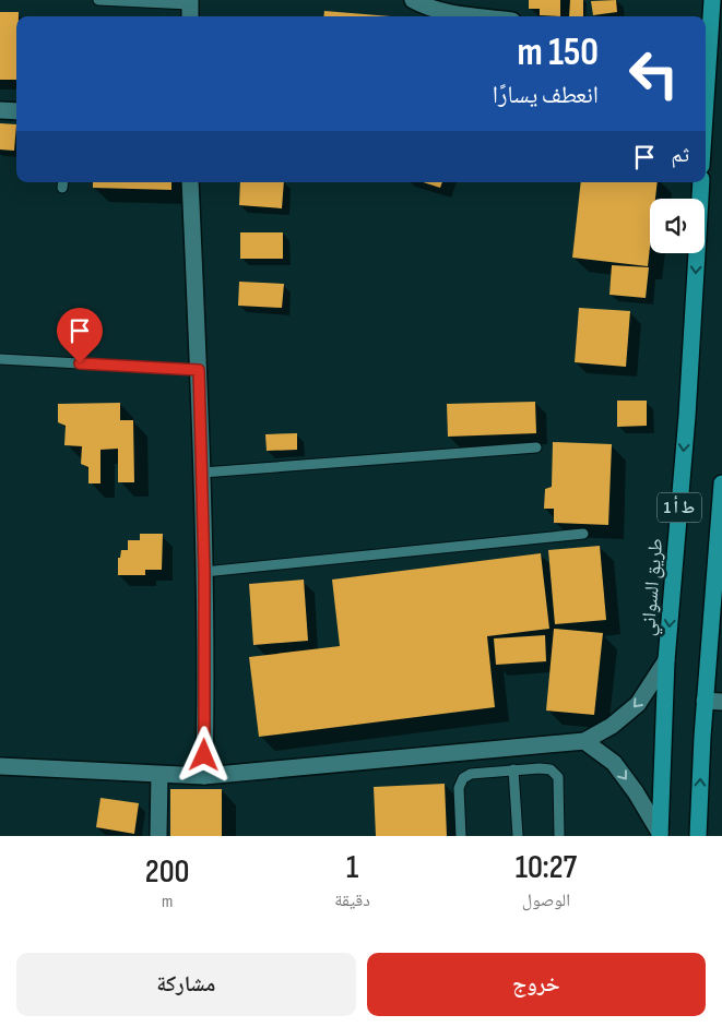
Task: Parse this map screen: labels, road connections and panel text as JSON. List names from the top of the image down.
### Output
{
  "streets": {
    "highway": ["ط أ 1", "طريق السواني"]
  },
  "page": {
    "turn": ["150 m", "انعطف يسارًا"],
    "then": "ثم",
    "eta": [
      "10:27",
      "الوصول",
      "1",
      "دقيقة",
      "200",
      "m"
    ],
    "buttons": ["خروج", "مشاركة"]
  }
}
